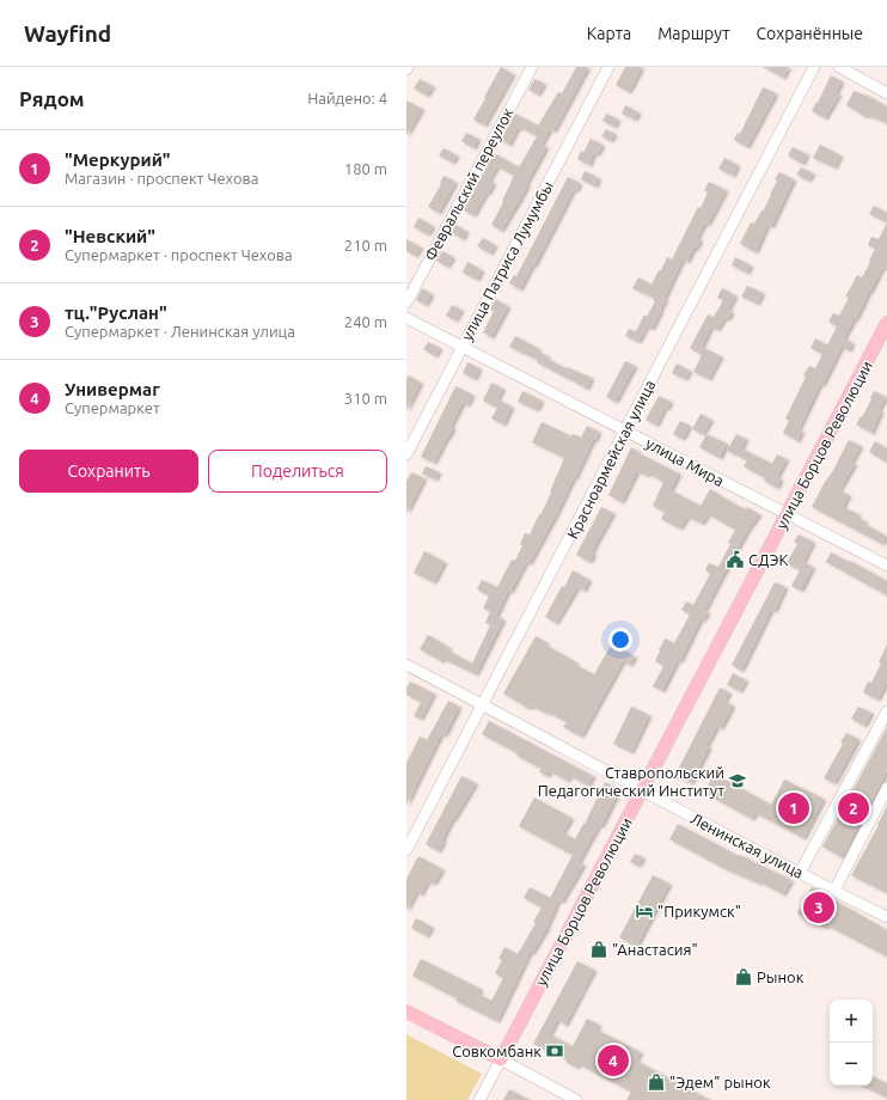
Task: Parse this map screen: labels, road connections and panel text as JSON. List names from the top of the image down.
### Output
{
  "streets": {
    "main road": ["улица Борцов Революции"],
    "street": [
      "Февральский переулок",
      "улица Патриса Лумумбы",
      "Красноармейская улица",
      "улица Мира",
      "Ленинская улица"
    ]
  },
  "crossings": [
    ["улица Патриса Лумумбы", "улица Мира"],
    ["улица Борцов Революции", "улица Мира"],
    ["улица Борцов Революции", "Ленинская улица"],
    ["Красноармейская улица", "улица Мира"],
    ["Красноармейская улица", "Ленинская улица"]
  ],
  "places": {
    "public building": ["СДЭК"],
    "school or university": ["Ставропольский Педагогический Институт"],
    "hotel": ["\"Прикумск\""],
    "shop": ["\"Анастасия\"", "Рынок", "\"Эдем\" рынок"],
    "bank": ["Совкомбанк"]
  },
  "page": {
    "header": "Wayfind",
    "nav": ["Карта", "Маршрут", "Сохранённые"],
    "heading": ["Рядом", "Найдено: 4"],
    "list": [
      {
        "mark": "1",
        "name": "\"Меркурий\"",
        "note": "Магазин · проспект Чехова",
        "value": "180 m"
      },
      {
        "mark": "2",
        "name": "\"Невский\"",
        "note": "Супермаркет · проспект Чехова",
        "value": "210 m"
      },
      {
        "mark": "3",
        "name": "тц.\"Руслан\"",
        "note": "Супермаркет · Ленинская улица",
        "value": "240 m"
      },
      {
        "mark": "4",
        "name": "Универмаг",
        "note": "Супермаркет",
        "value": "310 m"
      }
    ],
    "buttons": ["Сохранить", "Поделиться"],
    "pins": [
      "1",
      "2",
      "3",
      "4"
    ],
    "map_buttons": ["+", "−"]
  }
}
